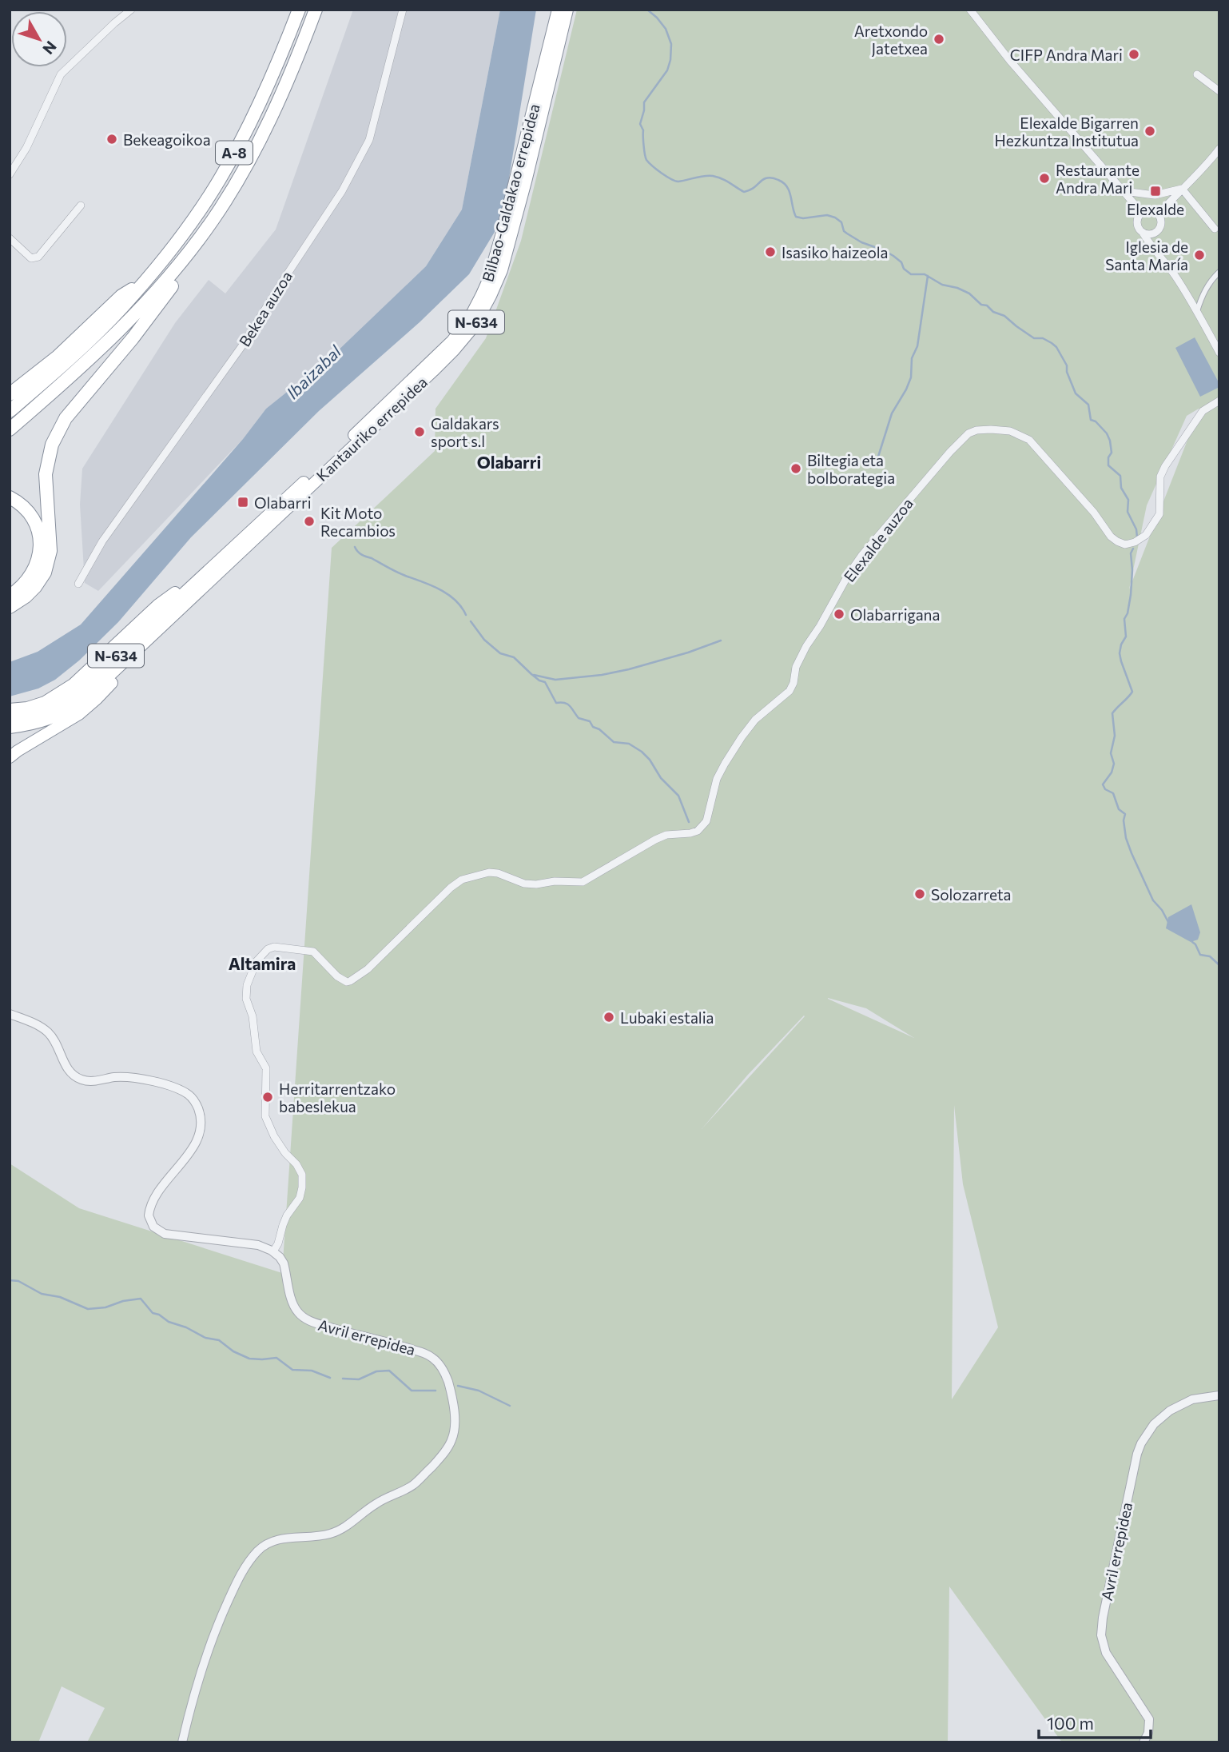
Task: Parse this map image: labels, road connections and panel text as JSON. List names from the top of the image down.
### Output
{
  "streets": {
    "highway": [
      "A-8",
      "Bilbao-Galdakao errepidea",
      "N-634",
      "Kantauriko errepidea"
    ],
    "street": ["Bekea auzoa", "Elexalde auzoa", "Avril errepidea"]
  },
  "crossings": [
    ["Bilbao-Galdakao errepidea", "N-634"],
    ["Elexalde auzoa", "Avril errepidea"]
  ],
  "districts": ["Olabarri", "Altamira"],
  "water": ["Ibaizabal"],
  "places": {
    "other": [
      "Aretxondo Jatetxea",
      "CIFP Andra Mari",
      "Elexalde Bigarren Hezkuntza Institutua",
      "Bekeagoikoa",
      "Restaurante Andra Mari",
      "Isasiko haizeola",
      "Iglesia de Santa María",
      "Galdakars sport s.l",
      "Biltegia eta bolborategia",
      "Kit Moto Recambios",
      "Olabarrigana",
      "Solozarreta",
      "Lubaki estalia",
      "Herritarrentzako babeslekua"
    ],
    "transit": ["Elexalde", "Olabarri"]
  },
  "scale_bar": "100 m",
  "north": "bottom right"
}
